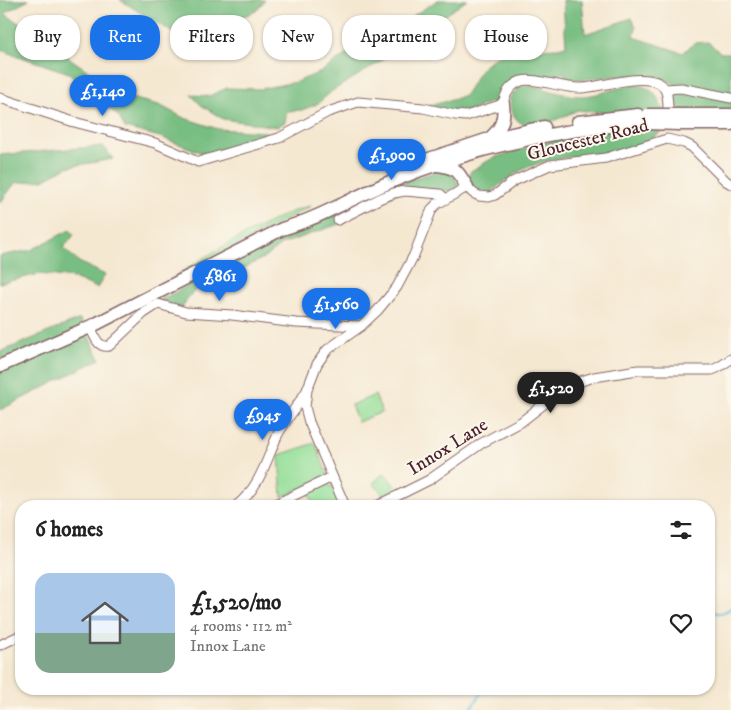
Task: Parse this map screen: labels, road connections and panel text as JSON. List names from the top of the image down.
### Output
{
  "streets": {
    "street": ["Gloucester Road", "Innox Lane"]
  },
  "page": {
    "chip": [
      "Buy",
      "Rent",
      "Filters",
      "New",
      "Apartment",
      "House"
    ],
    "price": [
      "£1,140",
      "£1,900",
      "£861",
      "£1,560",
      "£1,520",
      "£945"
    ],
    "heading": "6 homes",
    "list": [
      {
        "name": "£1,520/mo",
        "note": "4 rooms · 112 m² · Innox Lane"
      }
    ]
  }
}
